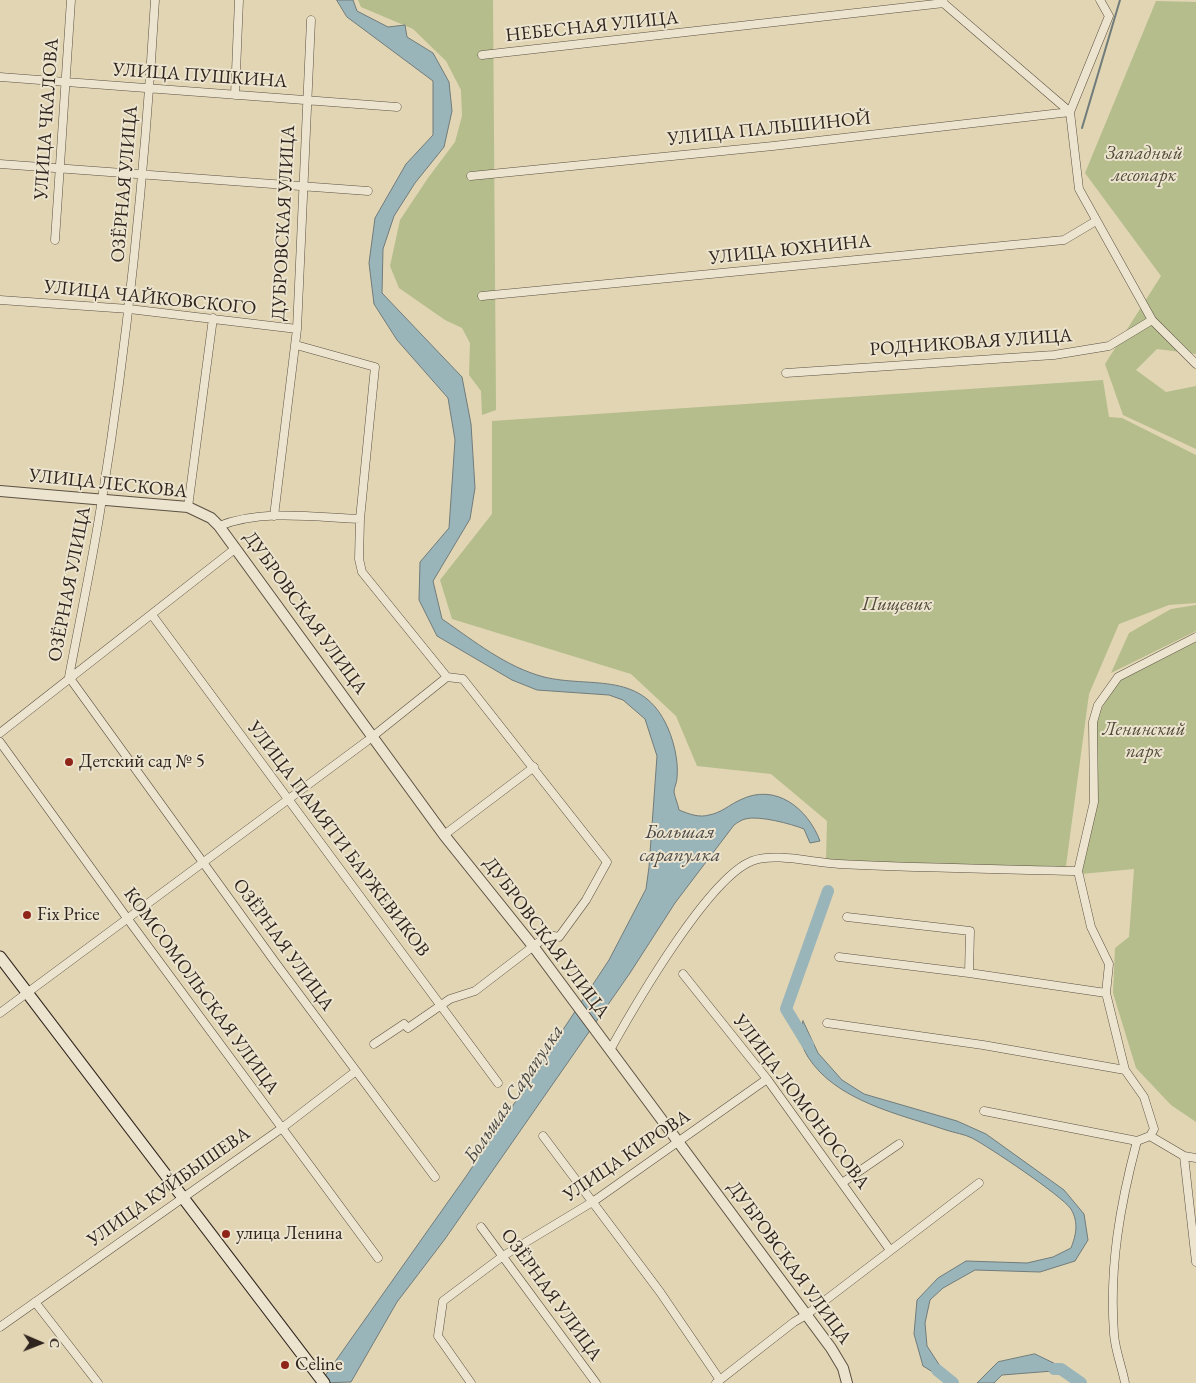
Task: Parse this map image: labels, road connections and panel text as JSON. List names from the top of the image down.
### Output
{
  "streets": {
    "street": [
      "НЕБЕСНАЯ УЛИЦА",
      "УЛИЦА ПУШКИНА",
      "УЛИЦА ЧКАЛОВА",
      "УЛИЦА ПАЛЬШИНОЙ",
      "ОЗЁРНАЯ УЛИЦА",
      "ДУБРОВСКАЯ УЛИЦА",
      "УЛИЦА ЮХНИНА",
      "УЛИЦА ЧАЙКОВСКОГО",
      "РОДНИКОВАЯ УЛИЦА",
      "УЛИЦА ЛЕСКОВА",
      "УЛИЦА ПАМЯТИ БАРЖЕВИКОВ",
      "КОМСОМОЛЬСКАЯ УЛИЦА",
      "УЛИЦА ЛОМОНОСОВА",
      "УЛИЦА КИРОВА",
      "УЛИЦА КУЙБЫШЕВА"
    ]
  },
  "crossings": [
    ["УЛИЦА ПУШКИНА", "УЛИЦА ЧКАЛОВА"],
    ["УЛИЦА ПУШКИНА", "ОЗЁРНАЯ УЛИЦА"],
    ["УЛИЦА ПУШКИНА", "ДУБРОВСКАЯ УЛИЦА"],
    ["ОЗЁРНАЯ УЛИЦА", "УЛИЦА ЧАЙКОВСКОГО"],
    ["ОЗЁРНАЯ УЛИЦА", "УЛИЦА ЛЕСКОВА"],
    ["ОЗЁРНАЯ УЛИЦА", "УЛИЦА КИРОВА"],
    ["ОЗЁРНАЯ УЛИЦА", "УЛИЦА КУЙБЫШЕВА"],
    ["ДУБРОВСКАЯ УЛИЦА", "УЛИЦА ЧАЙКОВСКОГО"],
    ["ДУБРОВСКАЯ УЛИЦА", "УЛИЦА ЛЕСКОВА"],
    ["ДУБРОВСКАЯ УЛИЦА", "УЛИЦА КИРОВА"],
    ["КОМСОМОЛЬСКАЯ УЛИЦА", "УЛИЦА КУЙБЫШЕВА"],
    ["УЛИЦА ЛОМОНОСОВА", "УЛИЦА КИРОВА"]
  ],
  "water": ["Большая сарапулка", "Большая Сарапулка"],
  "parks": ["Западный лесопарк", "Пищевик", "Ленинский парк"],
  "places": [
    "Детский сад № 5",
    "Fix Price",
    "улица Ленина",
    "Celine"
  ],
  "north": "right"
}
